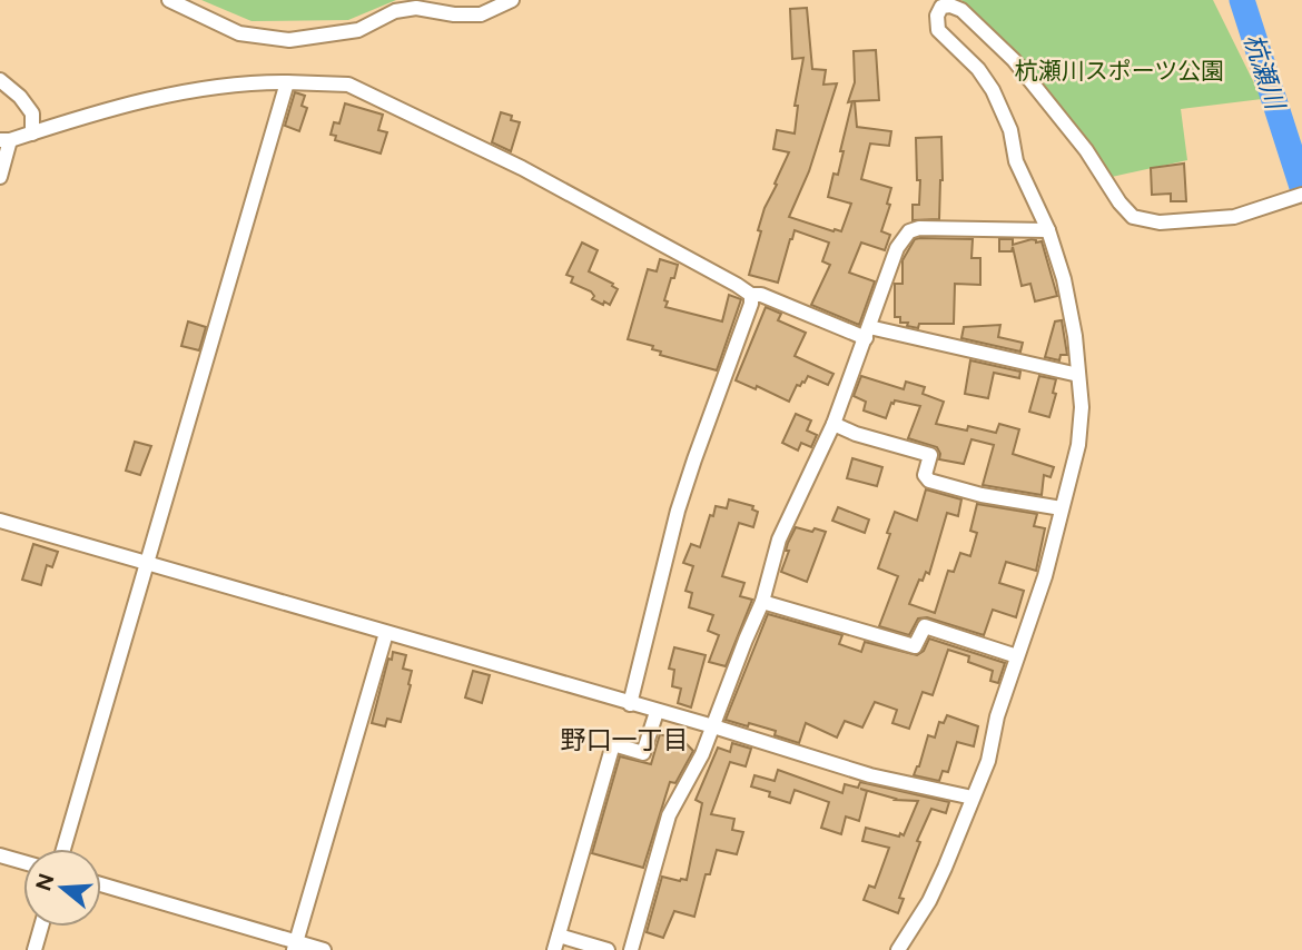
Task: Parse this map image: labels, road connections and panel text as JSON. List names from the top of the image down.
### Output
{
  "districts": ["野口一丁目"],
  "water": ["杭瀬川"],
  "parks": ["杭瀬川スポーツ公園"],
  "north": "left"
}
